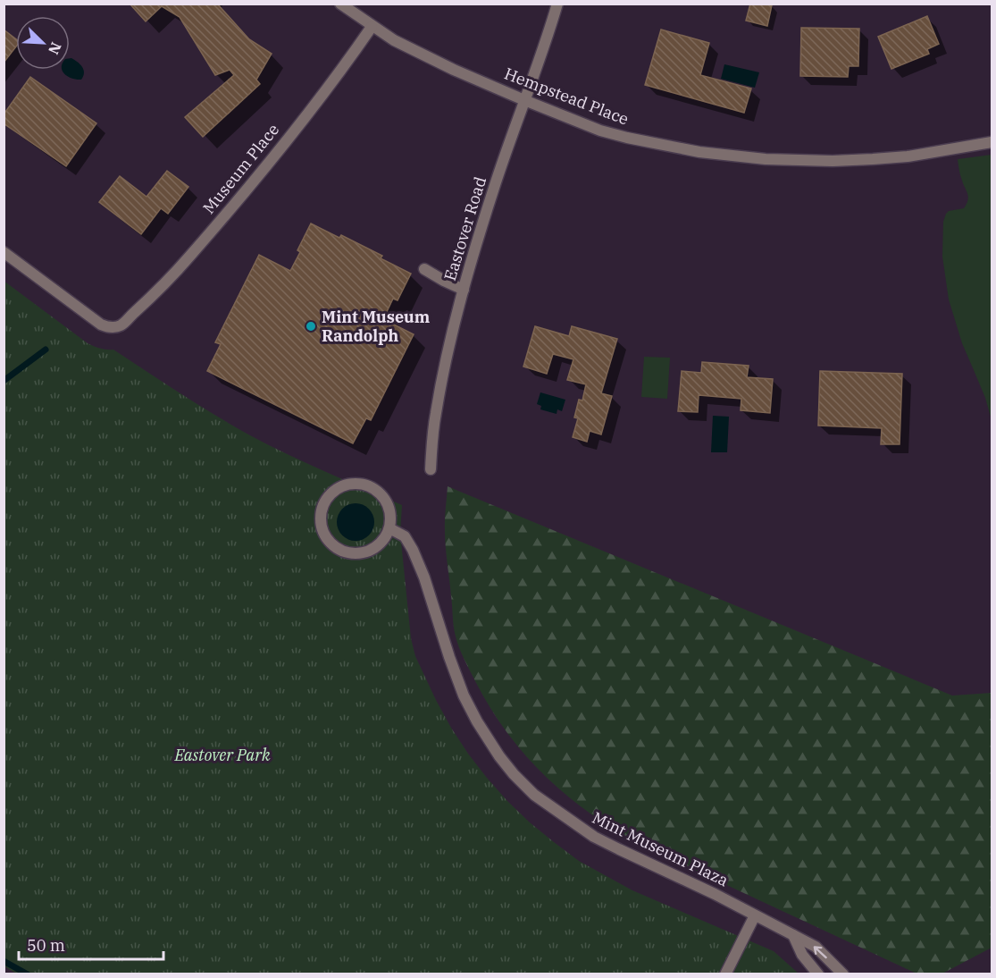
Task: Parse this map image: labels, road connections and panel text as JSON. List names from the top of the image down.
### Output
{
  "streets": {
    "street": [
      "Hempstead Place",
      "Museum Place",
      "Eastover Road",
      "Mint Museum Plaza"
    ]
  },
  "crossings": [
    ["Hempstead Place", "Museum Place"],
    ["Hempstead Place", "Eastover Road"]
  ],
  "parks": ["Eastover Park"],
  "places": ["Mint Museum Randolph"],
  "scale_bar": "50 m",
  "north": "bottom right"
}
